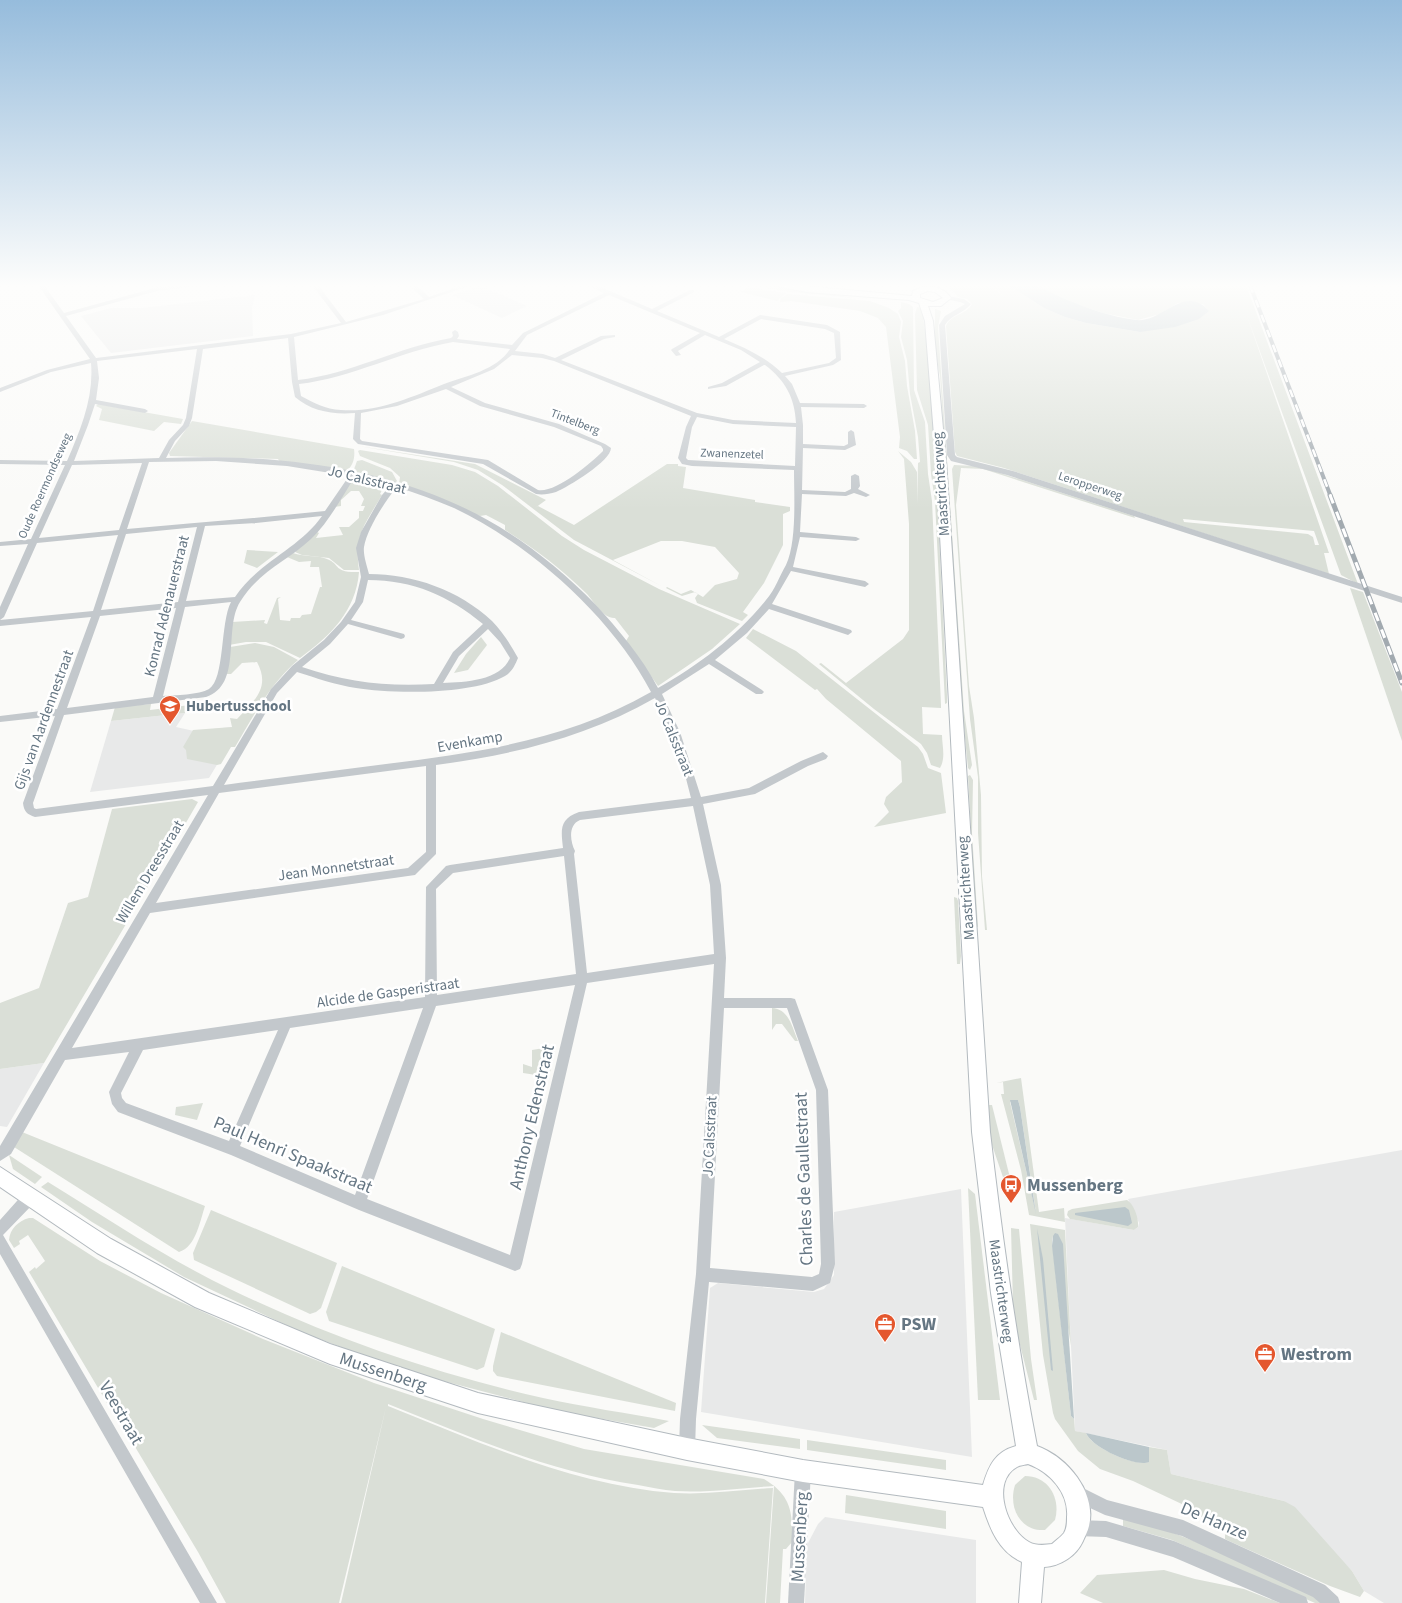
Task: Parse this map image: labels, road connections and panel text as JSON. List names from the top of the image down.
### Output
{
  "streets": {
    "main road": ["Maastrichterweg"],
    "street": [
      "Tintelberg",
      "Zwanenzetel",
      "Jo Calsstraat",
      "Oude Roermondseweg",
      "Leropperweg",
      "Konrad Adenauerstraat",
      "Gijs van Aardennestraat",
      "Evenkamp",
      "Jean Monnetstraat",
      "Willem Dreesstraat",
      "Alcide de Gasperistraat",
      "Anthony Edenstraat",
      "Paul Henri Spaakstraat",
      "Charles de Gaullestraat",
      "Mussenberg",
      "Veestraat",
      "De Hanze"
    ]
  },
  "crossings": [
    ["Zwanenzetel", "Evenkamp"],
    ["Jo Calsstraat", "Oude Roermondseweg"],
    ["Jo Calsstraat", "Gijs van Aardennestraat"],
    ["Jo Calsstraat", "Evenkamp"],
    ["Jo Calsstraat", "Willem Dreesstraat"],
    ["Jo Calsstraat", "Alcide de Gasperistraat"],
    ["Jo Calsstraat", "Anthony Edenstraat"],
    ["Jo Calsstraat", "Charles de Gaullestraat"],
    ["Jo Calsstraat", "Mussenberg"],
    ["Maastrichterweg", "Mussenberg"],
    ["Maastrichterweg", "De Hanze"],
    ["Gijs van Aardennestraat", "Evenkamp"],
    ["Gijs van Aardennestraat", "Willem Dreesstraat"],
    ["Evenkamp", "Jean Monnetstraat"],
    ["Evenkamp", "Willem Dreesstraat"],
    ["Jean Monnetstraat", "Willem Dreesstraat"],
    ["Willem Dreesstraat", "Alcide de Gasperistraat"],
    ["Alcide de Gasperistraat", "Anthony Edenstraat"],
    ["Alcide de Gasperistraat", "Paul Henri Spaakstraat"],
    ["Anthony Edenstraat", "Paul Henri Spaakstraat"],
    ["Mussenberg", "De Hanze"]
  ],
  "places": {
    "school or university": ["Hubertusschool"],
    "bus stop": ["Mussenberg"],
    "office": ["PSW", "Westrom"]
  }
}
